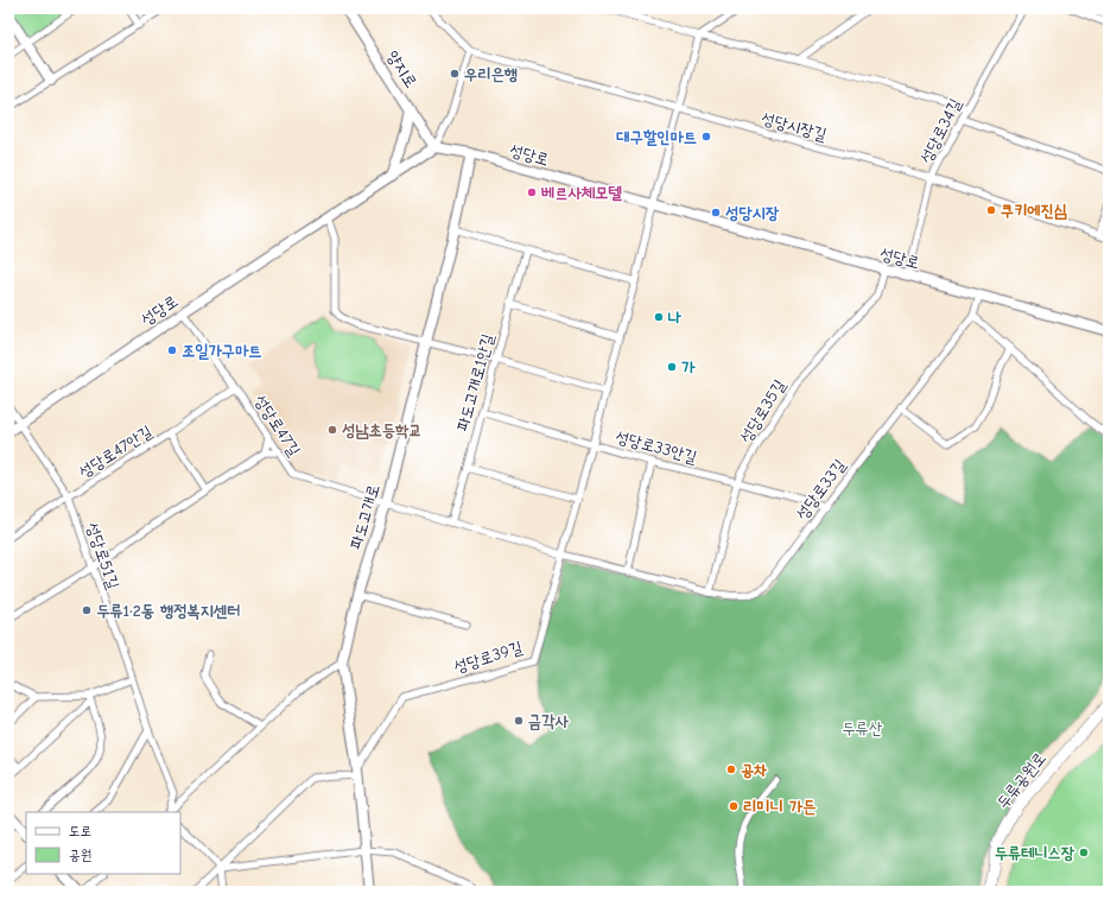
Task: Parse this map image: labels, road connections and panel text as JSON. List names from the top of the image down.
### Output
{
  "streets": {
    "main road": [
      "양지로",
      "성당로",
      "파도고개로",
      "두류공원로"
    ],
    "street": [
      "성당시장길",
      "성당로34길",
      "파도고개로1안길",
      "성당로35길",
      "성당로47길",
      "성당로33안길",
      "성당로47안길",
      "성당로33길",
      "성당로51길",
      "성당로39길"
    ]
  },
  "crossings": [
    ["양지로", "성당로"],
    ["성당시장길", "성당로34길"],
    ["성당시장길", "성당로39길"],
    ["성당로34길", "성당로"],
    ["성당로", "성당로35길"],
    ["성당로", "성당로47길"],
    ["성당로", "성당로33길"],
    ["성당로", "파도고개로"],
    ["성당로", "성당로51길"],
    ["성당로", "성당로39길"],
    ["파도고개로1안길", "성당로33안길"],
    ["파도고개로1안길", "성당로33길"],
    ["성당로35길", "성당로33안길"],
    ["성당로35길", "성당로33길"],
    ["성당로47길", "성당로47안길"],
    ["성당로47길", "성당로33길"],
    ["성당로47길", "파도고개로"],
    ["성당로33안길", "성당로33길"],
    ["성당로33안길", "성당로39길"],
    ["성당로47안길", "성당로51길"],
    ["성당로33길", "파도고개로"],
    ["성당로33길", "성당로39길"],
    ["파도고개로", "성당로39길"]
  ],
  "parks": ["두류산"],
  "places": [
    "우리은행",
    "대구할인마트",
    "베르사체모텔",
    "쿠키에진심",
    "성당시장",
    "나",
    "조일가구마트",
    "가",
    "성남초등학교",
    "두류1·2동 행정복지센터",
    "금각사",
    "공차",
    "리미니 가든",
    "두류테니스장"
  ],
  "legend": ["도로", "공원"]
}
